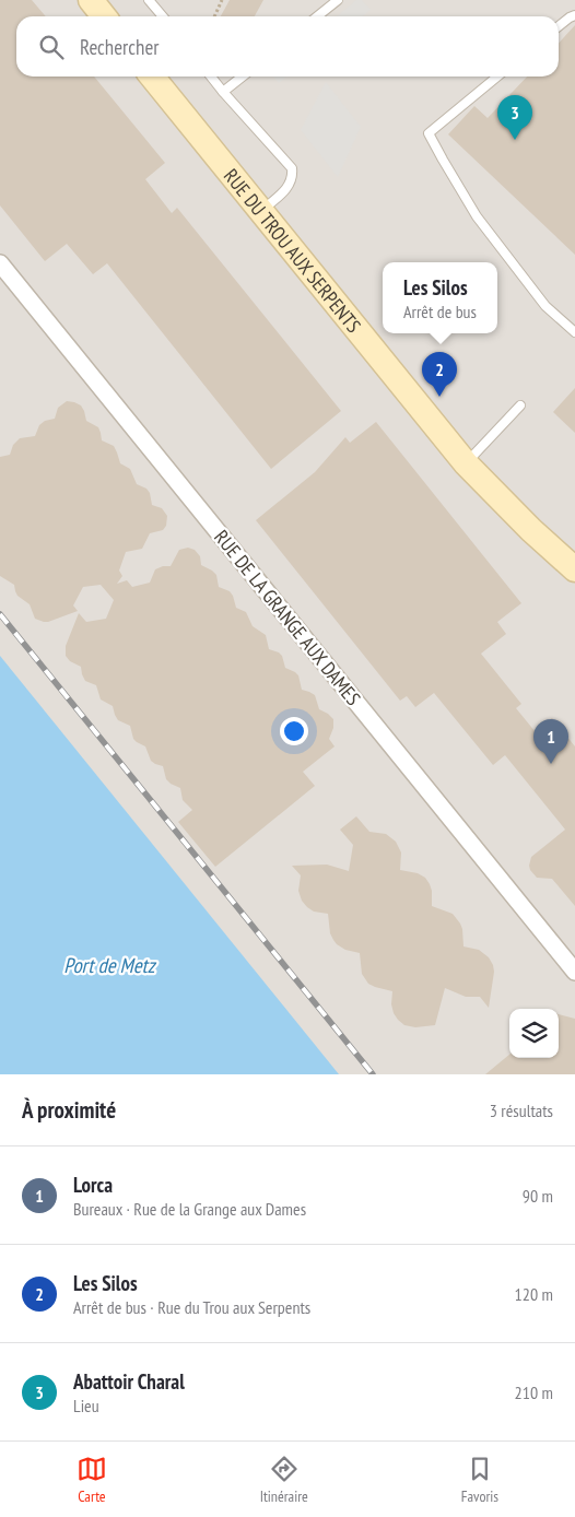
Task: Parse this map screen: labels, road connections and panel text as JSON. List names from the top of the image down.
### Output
{
  "streets": {
    "street": ["RUE DU TROU AUX SERPENTS", "RUE DE LA GRANGE AUX DAMES"]
  },
  "water": ["Port de Metz"],
  "page": {
    "search": "Rechercher",
    "pins": ["3", "2", "1"],
    "popup": ["Les Silos", "Arrêt de bus"],
    "heading": ["À proximité", "3 résultats"],
    "list": [
      {
        "mark": "1",
        "name": "Lorca",
        "note": "Bureaux · Rue de la Grange aux Dames",
        "value": "90 m"
      },
      {
        "mark": "2",
        "name": "Les Silos",
        "note": "Arrêt de bus · Rue du Trou aux Serpents",
        "value": "120 m"
      },
      {
        "mark": "3",
        "name": "Abattoir Charal",
        "note": "Lieu",
        "value": "210 m"
      }
    ],
    "nav": ["Carte", "Itinéraire", "Favoris"]
  }
}
